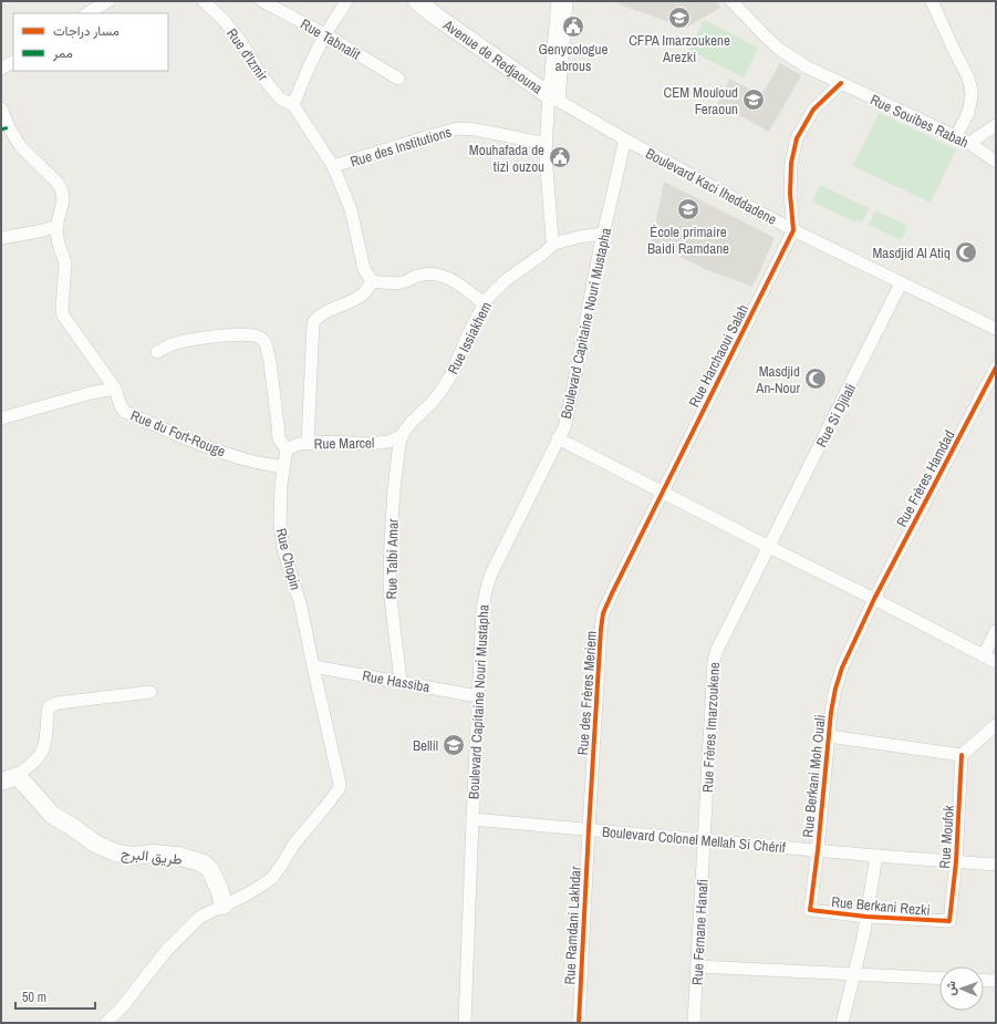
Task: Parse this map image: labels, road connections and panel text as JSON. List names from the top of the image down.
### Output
{
  "streets": {
    "street": [
      "Rue Tabnalit",
      "Rue d'Izmir",
      "Avenue de Redjaouna",
      "Rue Souibes Rabah",
      "Rue des Institutions",
      "Boulevard Kaci Iheddadene",
      "Boulevard Capitaine Nouri Mustapha",
      "Rue Issiakhem",
      "Rue Harchaoui Salah",
      "Rue Si Djilali",
      "Rue du Fort-Rouge",
      "Rue Marcel",
      "Rue Frères Hamdad",
      "Rue Chopin",
      "Rue Talbi Amar",
      "Rue Hassiba",
      "Rue des Frères Meriem",
      "Rue Frères Imarzoukene",
      "Rue Berkani Moh Ouali",
      "Rue Moufok",
      "Boulevard Colonel Mellah Si Chérif",
      "طريق البرج",
      "Rue Berkani Rezki",
      "Rue Ramdani Lakhdar",
      "Rue Fernane Hanafi"
    ]
  },
  "crossings": [
    ["Avenue de Redjaouna", "Boulevard Kaci Iheddadene"],
    ["Boulevard Kaci Iheddadene", "Boulevard Capitaine Nouri Mustapha"],
    ["Boulevard Kaci Iheddadene", "Rue Harchaoui Salah"],
    ["Boulevard Kaci Iheddadene", "Rue Si Djilali"],
    ["Boulevard Capitaine Nouri Mustapha", "Rue Hassiba"],
    ["Boulevard Capitaine Nouri Mustapha", "Boulevard Colonel Mellah Si Chérif"],
    ["Rue Issiakhem", "Rue Marcel"],
    ["Rue Issiakhem", "Rue Talbi Amar"],
    ["Rue Harchaoui Salah", "Rue des Frères Meriem"],
    ["Rue Si Djilali", "Rue Frères Imarzoukene"],
    ["Rue du Fort-Rouge", "Rue Chopin"],
    ["Rue Marcel", "Rue Chopin"],
    ["Rue Marcel", "Rue Talbi Amar"],
    ["Rue Frères Hamdad", "Rue Berkani Moh Ouali"],
    ["Rue Chopin", "Rue Hassiba"],
    ["Rue Chopin", "طريق البرج"],
    ["Rue Talbi Amar", "Rue Hassiba"],
    ["Rue des Frères Meriem", "Boulevard Colonel Mellah Si Chérif"],
    ["Rue des Frères Meriem", "Rue Ramdani Lakhdar"],
    ["Rue Frères Imarzoukene", "Boulevard Colonel Mellah Si Chérif"],
    ["Rue Frères Imarzoukene", "Rue Fernane Hanafi"],
    ["Rue Berkani Moh Ouali", "Boulevard Colonel Mellah Si Chérif"],
    ["Rue Berkani Moh Ouali", "Rue Berkani Rezki"],
    ["Rue Moufok", "Boulevard Colonel Mellah Si Chérif"],
    ["Rue Moufok", "Rue Berkani Rezki"],
    ["Boulevard Colonel Mellah Si Chérif", "Rue Ramdani Lakhdar"],
    ["Boulevard Colonel Mellah Si Chérif", "Rue Fernane Hanafi"]
  ],
  "places": {
    "school or university": [
      "CFPA Imarzoukene Arezki",
      "CEM Mouloud Feraoun",
      "École primaire Baidi Ramdane",
      "Bellil"
    ],
    "public building": ["Genycologue abrous", "Mouhafada de tizi ouzou"],
    "mosque": ["Masdjid Al Atiq", "Masdjid An-Nour"]
  },
  "legend": ["مسار دراجات", "ممر"],
  "scale_bar": "50 m",
  "north": "left"
}
